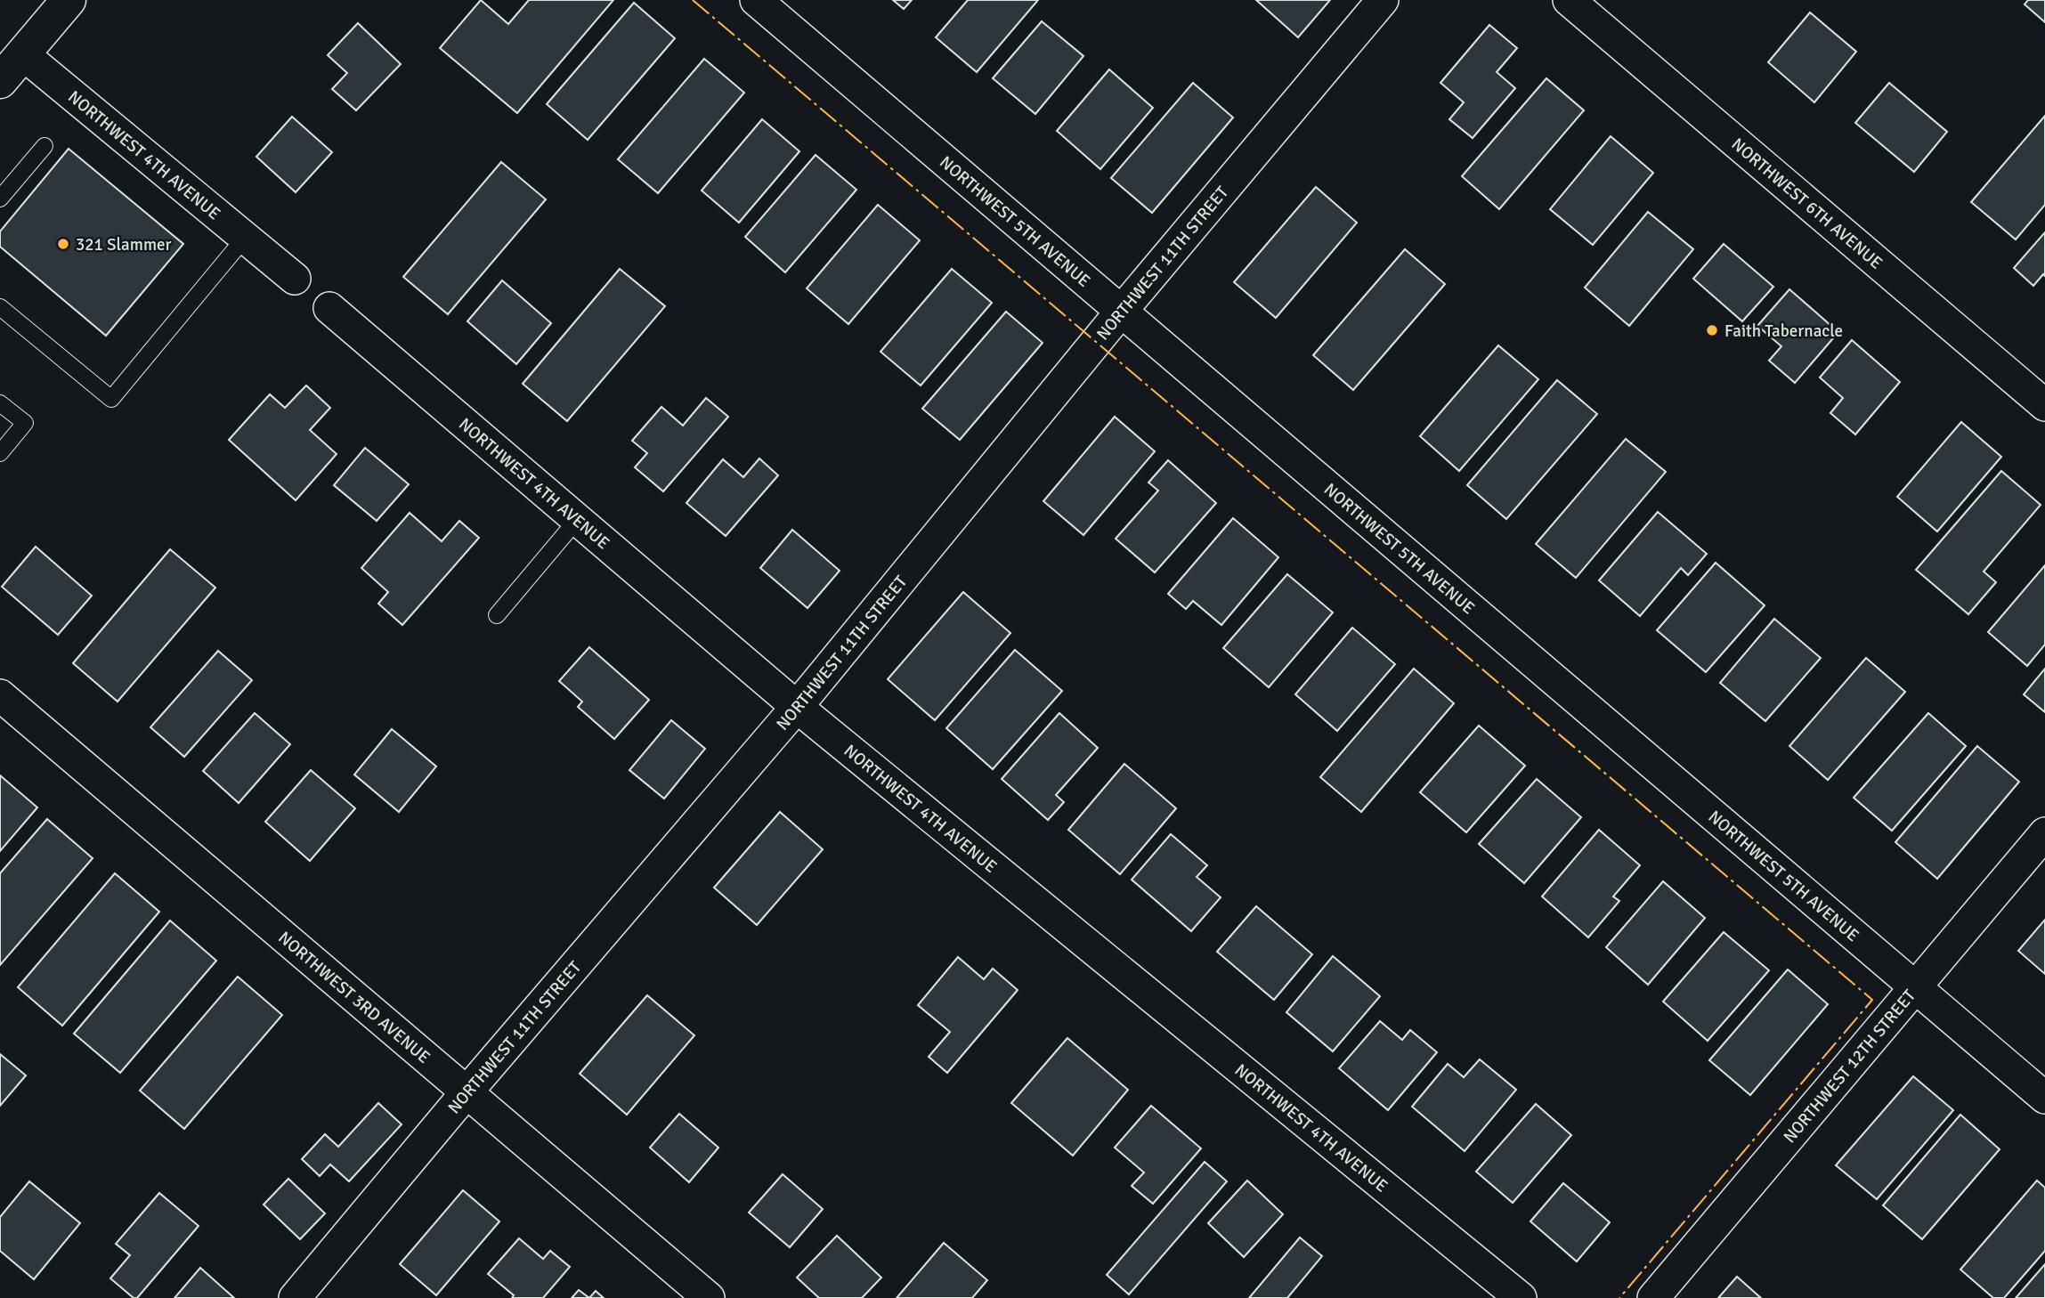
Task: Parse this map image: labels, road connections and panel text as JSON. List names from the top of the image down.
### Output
{
  "streets": {
    "street": [
      "NORTHWEST 4TH AVENUE",
      "NORTHWEST 6TH AVENUE",
      "NORTHWEST 5TH AVENUE",
      "NORTHWEST 11TH STREET",
      "NORTHWEST 3RD AVENUE",
      "NORTHWEST 12TH STREET"
    ]
  },
  "crossings": [
    ["NORTHWEST 4TH AVENUE", "NORTHWEST 11TH STREET"],
    ["NORTHWEST 5TH AVENUE", "NORTHWEST 11TH STREET"],
    ["NORTHWEST 5TH AVENUE", "NORTHWEST 12TH STREET"],
    ["NORTHWEST 11TH STREET", "NORTHWEST 3RD AVENUE"]
  ],
  "places": ["321 Slammer", "Faith Tabernacle"]
}
